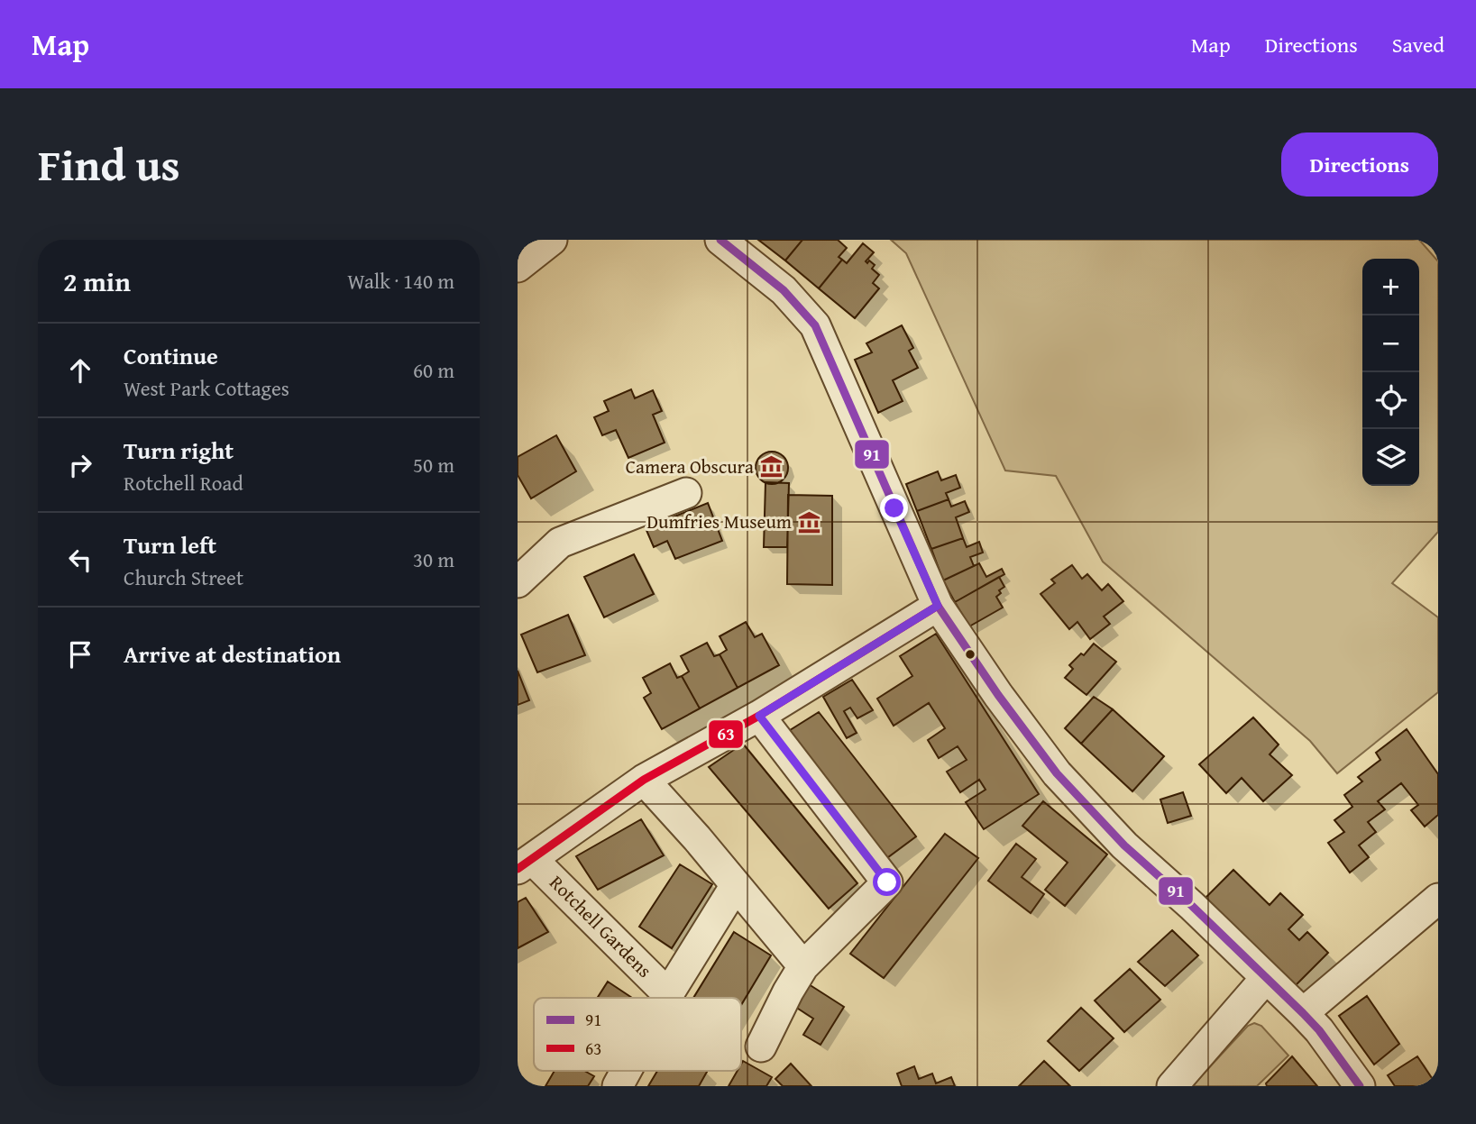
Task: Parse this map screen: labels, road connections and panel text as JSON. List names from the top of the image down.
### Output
{
  "streets": {
    "street": ["Rotchell Gardens"]
  },
  "places": {
    "museum": ["Camera Obscura", "Dumfries Museum"]
  },
  "lines": ["transit line 91", "transit line 63"],
  "legend": ["91", "63"],
  "page": {
    "header": "Map",
    "nav": ["Map", "Directions", "Saved"],
    "title": "Find us",
    "buttons": "Directions",
    "heading": ["2 min", "Walk · 140 m"],
    "map_buttons": ["+", "−"],
    "list": [
      ["Continue", "West Park Cottages", "60 m"],
      ["Turn right", "Rotchell Road", "50 m"],
      ["Turn left", "Church Street", "30 m"],
      "Arrive at destination"
    ]
  }
}
